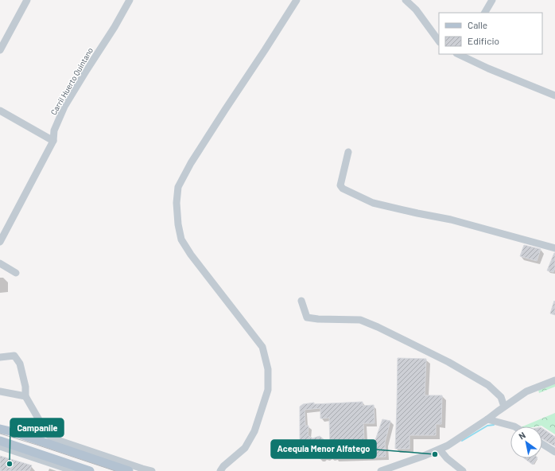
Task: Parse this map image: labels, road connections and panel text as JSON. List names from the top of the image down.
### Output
{
  "streets": {
    "street": ["Carril Huerto Quintano"]
  },
  "places": ["Acequia Menor Alfatego", "Campanile"],
  "legend": ["Calle", "Edificio"],
  "north": "top left"
}
